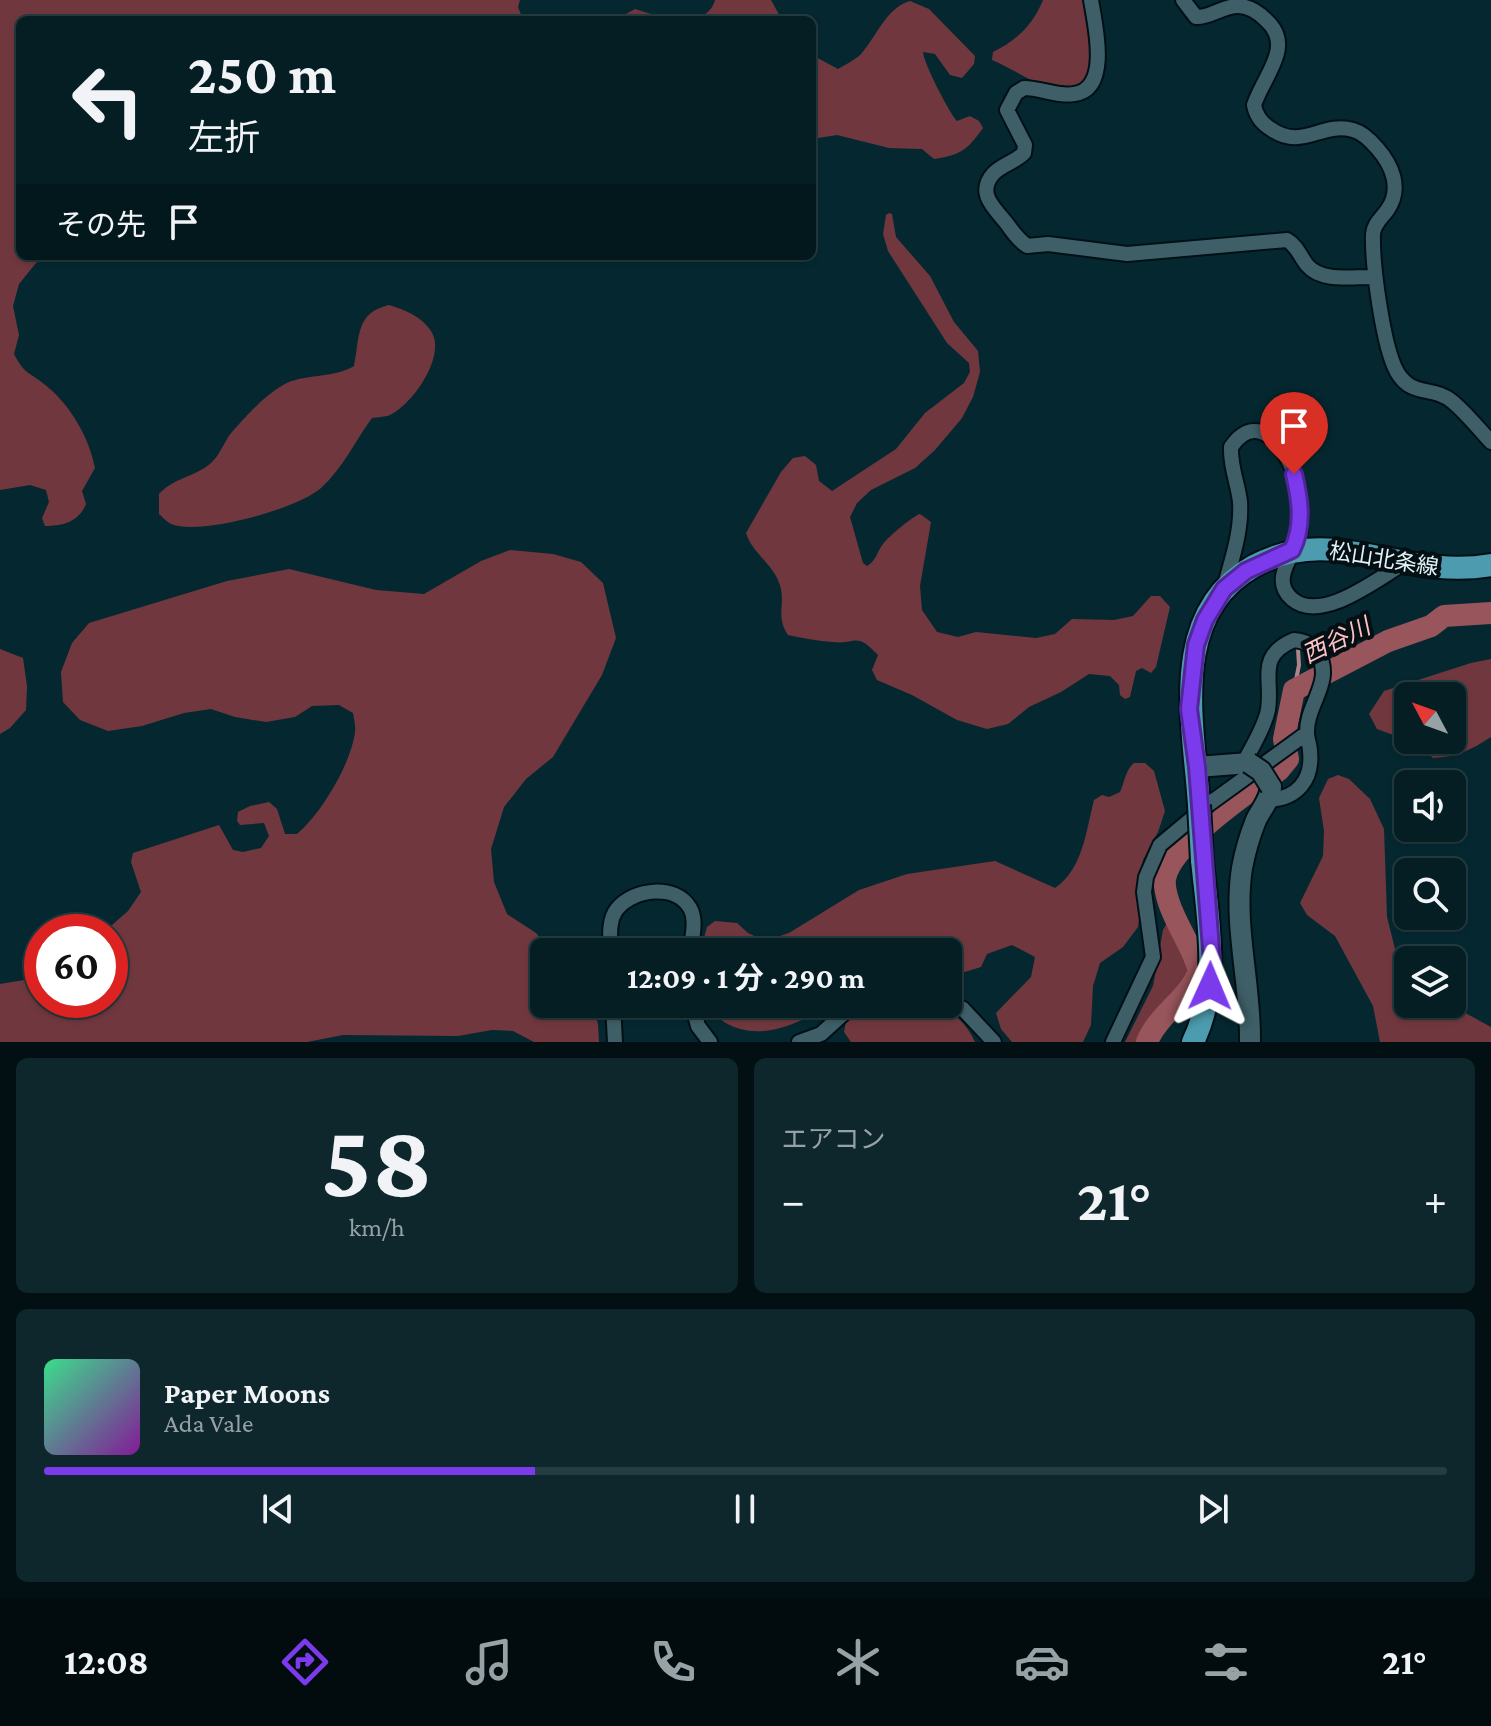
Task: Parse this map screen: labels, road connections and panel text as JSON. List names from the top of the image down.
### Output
{
  "streets": {
    "main road": ["松山北条線"]
  },
  "water": ["西谷川"],
  "north": "top left",
  "page": {
    "turn": ["250 m", "左折"],
    "then": "その先",
    "limit": "60",
    "trip": "12:09 · 1 分 · 290 m",
    "tile": [
      ["58", "km/h"],
      "エアコン"
    ],
    "heat": ["−", "21°", "+"],
    "song": ["Paper Moons", "Ada Vale"],
    "tabs": ["12:08", "21°"]
  }
}
